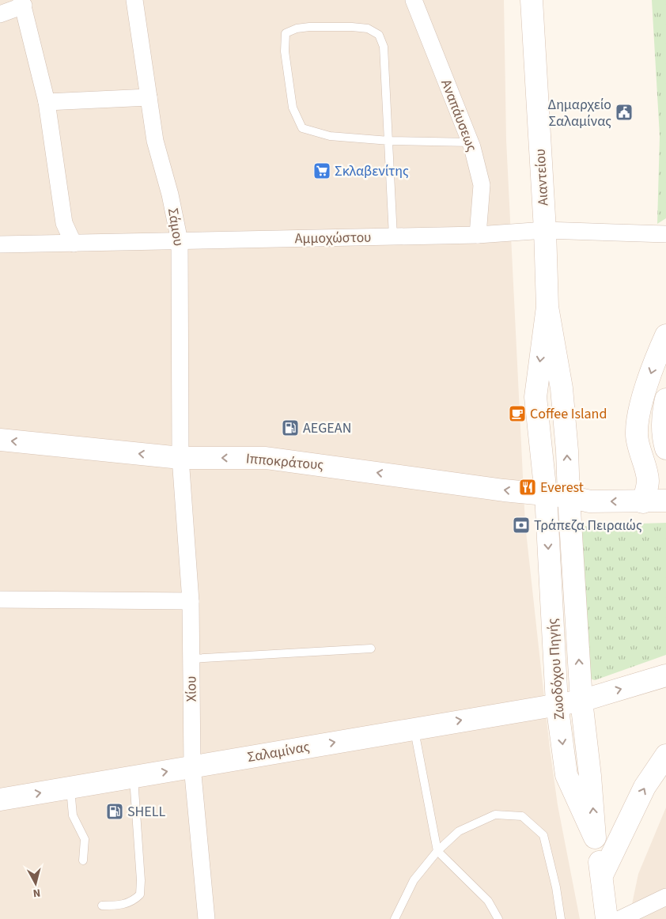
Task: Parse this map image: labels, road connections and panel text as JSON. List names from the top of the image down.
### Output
{
  "streets": {
    "main road": [
      "Αιαντείου",
      "Ιπποκράτους",
      "Ζωοδόχου Πηγής",
      "Σαλαμίνας"
    ],
    "street": [
      "Αναπάυσεως",
      "Σάμου",
      "Αμμοχώστου",
      "Χίου"
    ]
  },
  "crossings": [
    ["Αναπάυσεως", "Αμμοχώστου"],
    ["Αιαντείου", "Αμμοχώστου"],
    ["Αιαντείου", "Ιπποκράτους"],
    ["Αιαντείου", "Ζωοδόχου Πηγής"],
    ["Σάμου", "Αμμοχώστου"],
    ["Σάμου", "Ιπποκράτους"],
    ["Σάμου", "Χίου"],
    ["Ιπποκράτους", "Ζωοδόχου Πηγής"],
    ["Ιπποκράτους", "Χίου"],
    ["Ζωοδόχου Πηγής", "Σαλαμίνας"],
    ["Χίου", "Σαλαμίνας"]
  ],
  "one_way": ["Ιπποκράτους", "Σαλαμίνας"],
  "places": {
    "public building": ["Δημαρχείο Σαλαμίνας"],
    "supermarket": ["Σκλαβενίτης"],
    "cafe": ["Coffee Island"],
    "fuel station": ["AEGEAN", "SHELL"],
    "restaurant": ["Everest"],
    "bank": ["Τράπεζα Πειραιώς"]
  },
  "north": "bottom"
}
